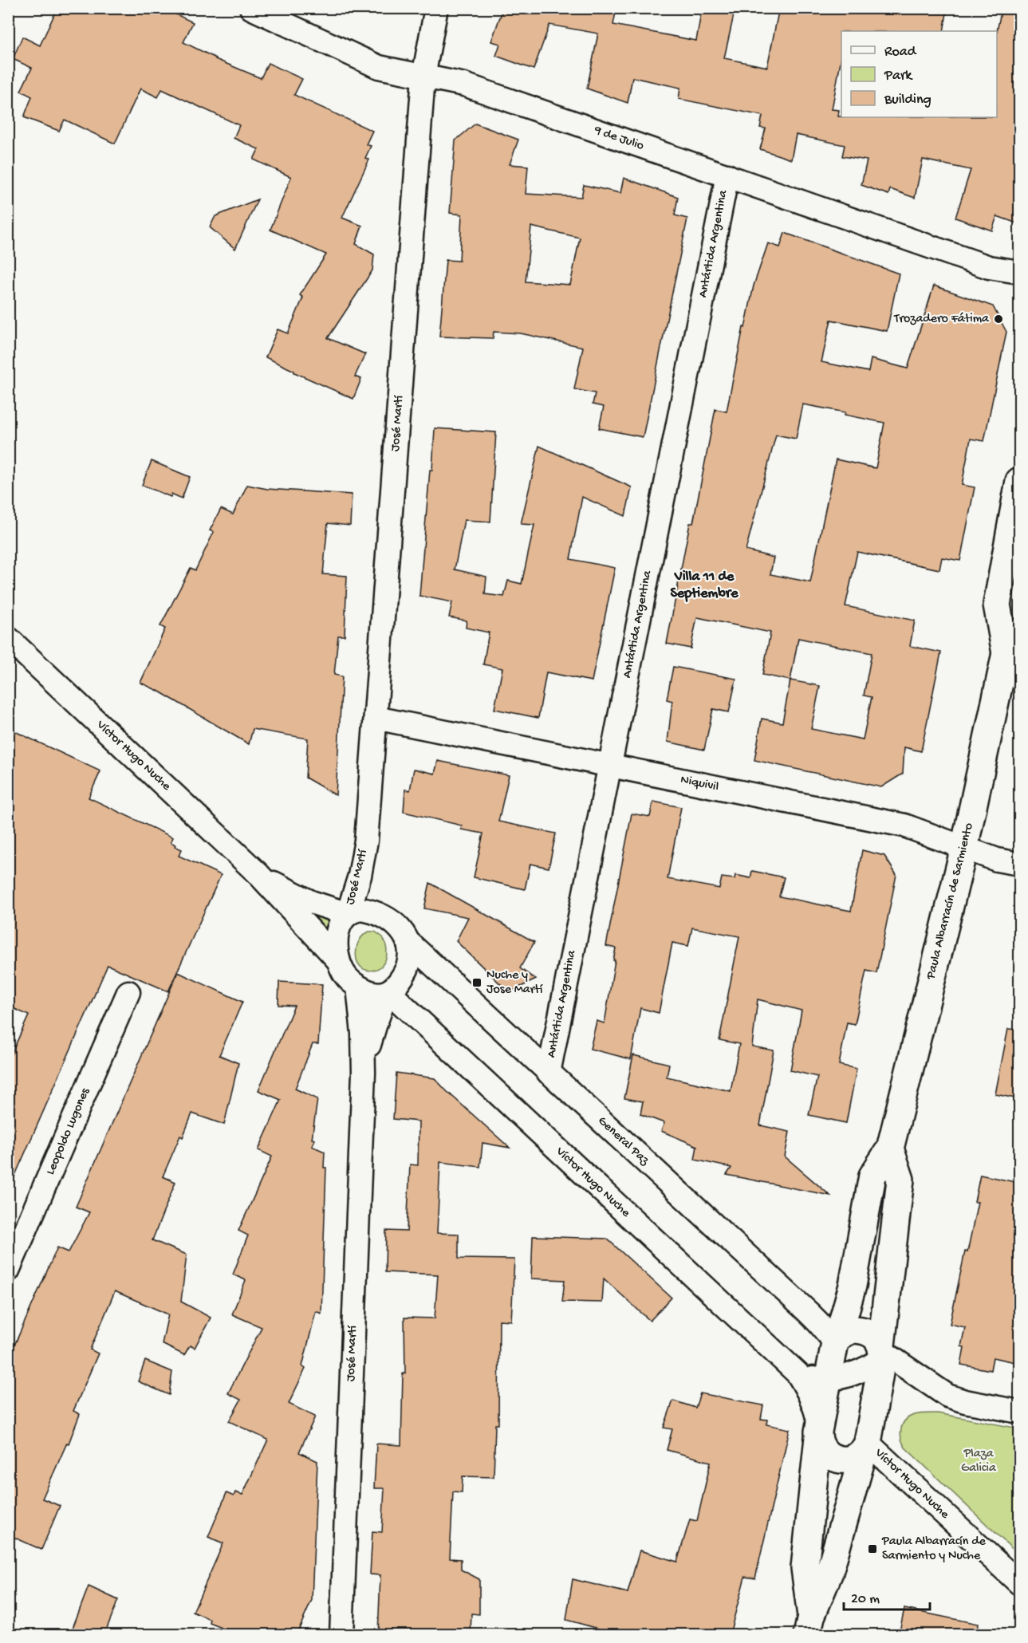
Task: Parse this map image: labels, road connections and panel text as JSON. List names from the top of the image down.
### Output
{
  "streets": {
    "main road": ["Paula Albarracín de Sarmiento"],
    "street": [
      "9 de Julio",
      "Antártida Argentina",
      "José Martí",
      "Víctor Hugo Nuche",
      "Niquivil",
      "Leopoldo Lugones",
      "General Paz"
    ]
  },
  "crossings": [
    ["9 de Julio", "Antártida Argentina"],
    ["9 de Julio", "José Martí"],
    ["Antártida Argentina", "Niquivil"],
    ["Antártida Argentina", "General Paz"],
    ["José Martí", "Víctor Hugo Nuche"],
    ["José Martí", "Niquivil"],
    ["José Martí", "General Paz"],
    ["Víctor Hugo Nuche", "Paula Albarracín de Sarmiento"],
    ["Víctor Hugo Nuche", "General Paz"],
    ["Niquivil", "Paula Albarracín de Sarmiento"],
    ["Paula Albarracín de Sarmiento", "General Paz"]
  ],
  "districts": ["Villa 11 de Septiembre"],
  "parks": ["Plaza Galicia"],
  "places": {
    "other": ["Trozadero Fátima"],
    "transit": ["Nuche y Jose Martí", "Paula Albarracín de Sarmiento y Nuche"]
  },
  "legend": ["Road", "Park", "Building"],
  "scale_bar": "20 m"
}
